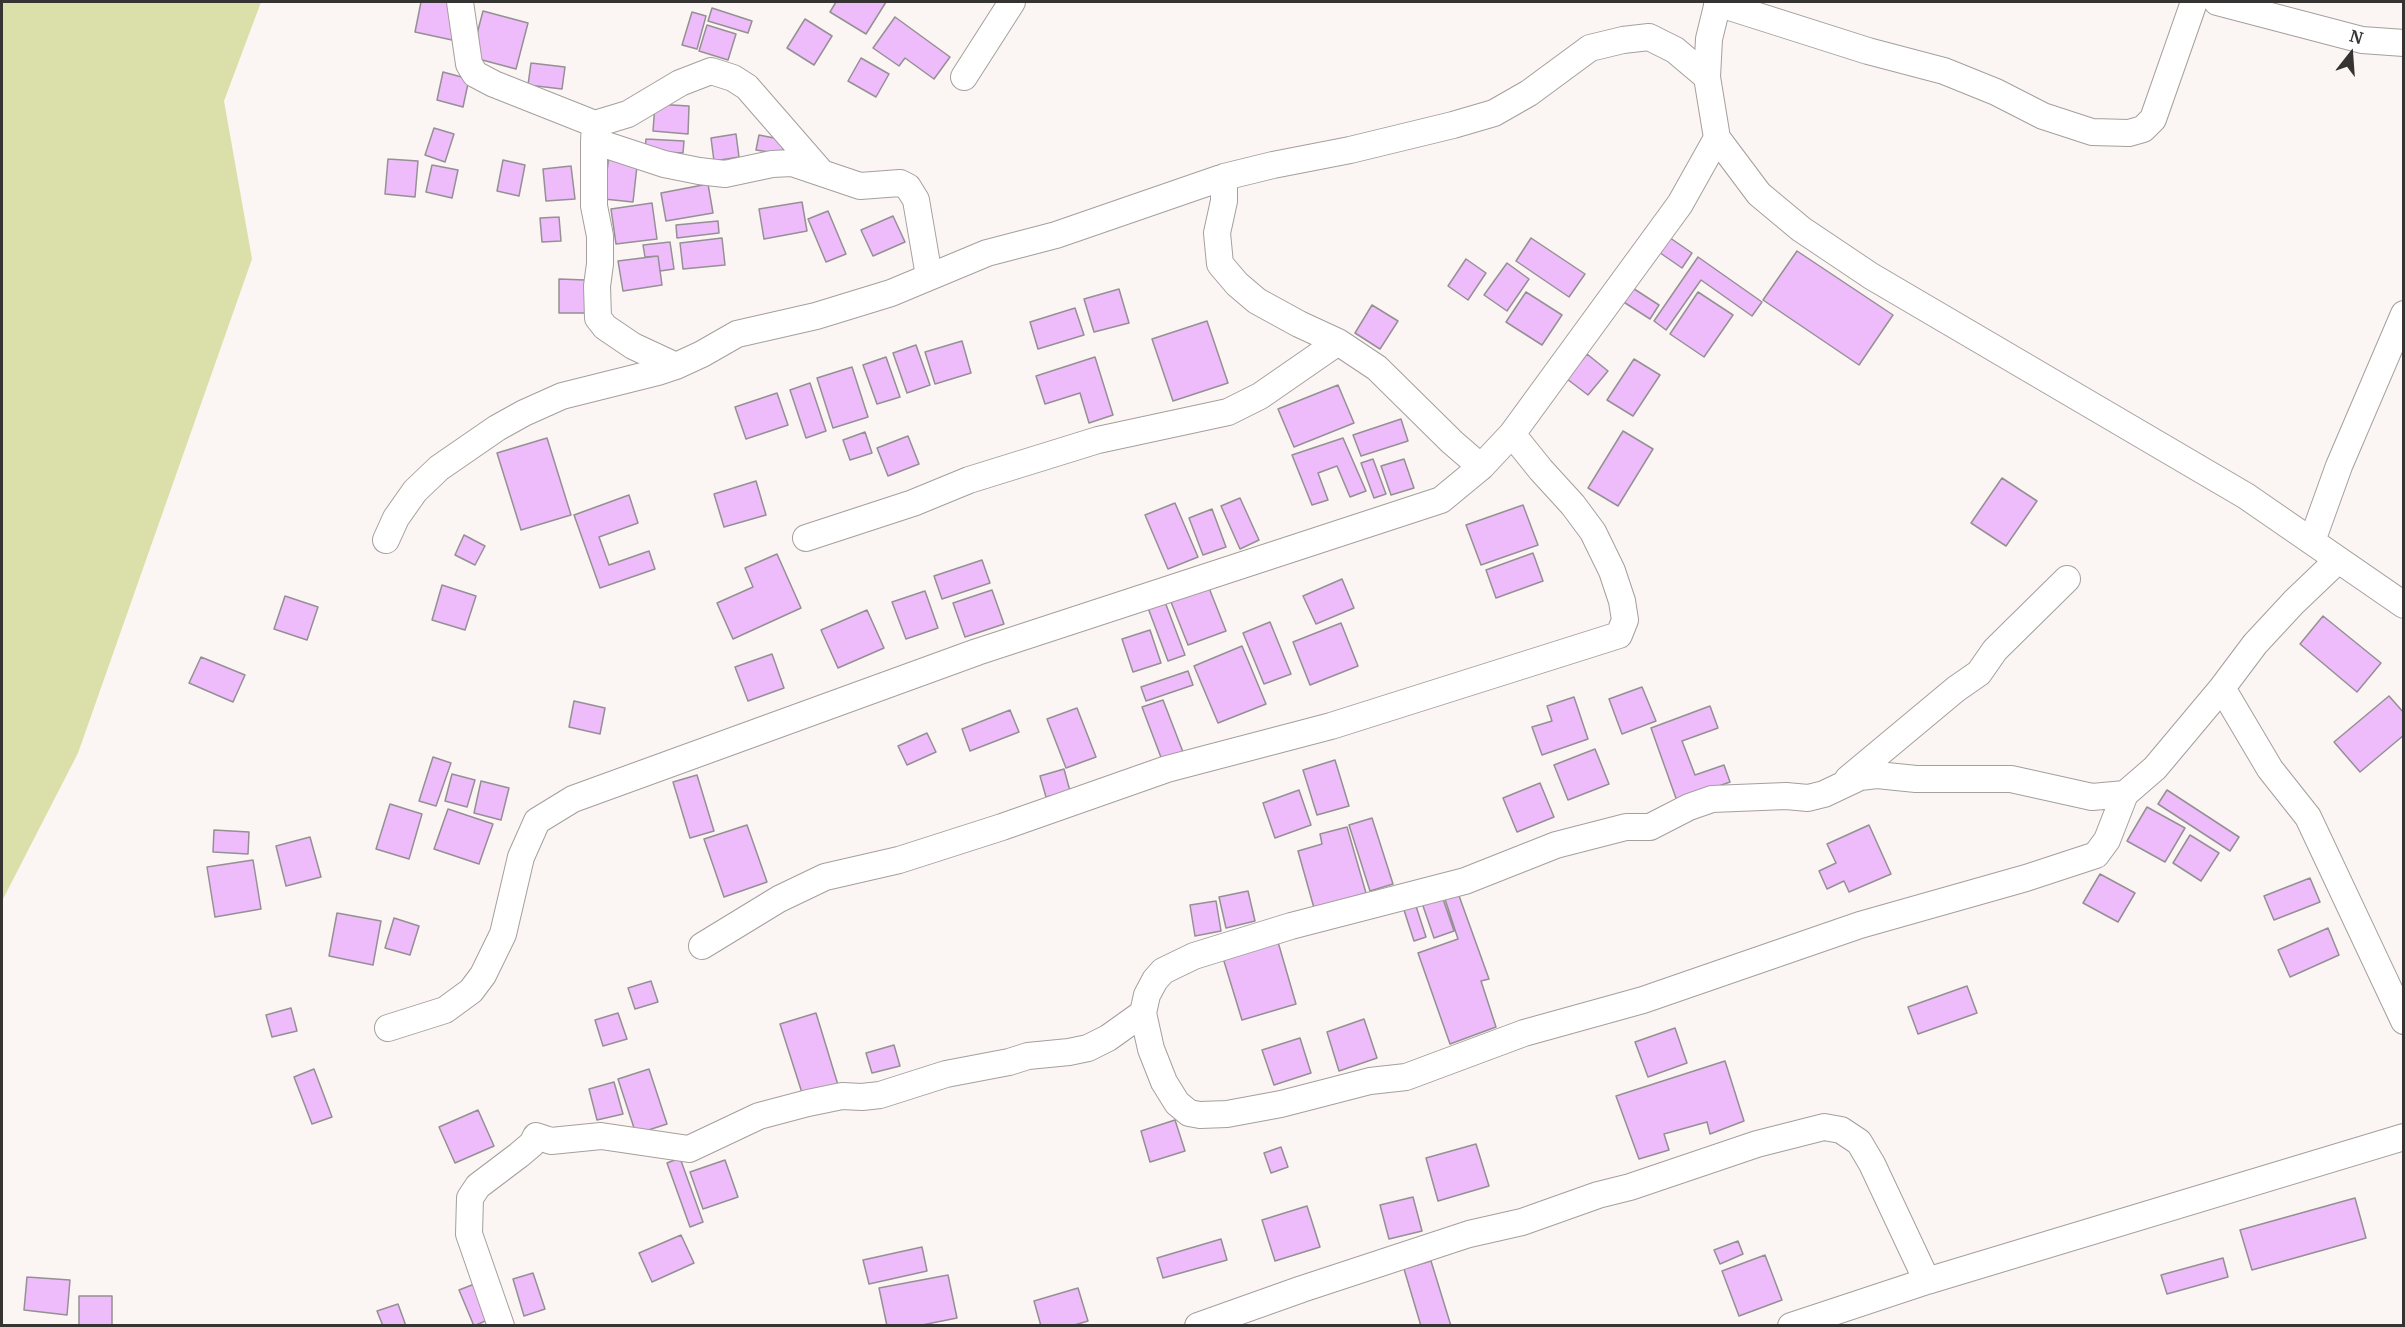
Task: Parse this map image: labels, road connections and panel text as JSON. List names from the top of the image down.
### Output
{
  "north": "top"
}
